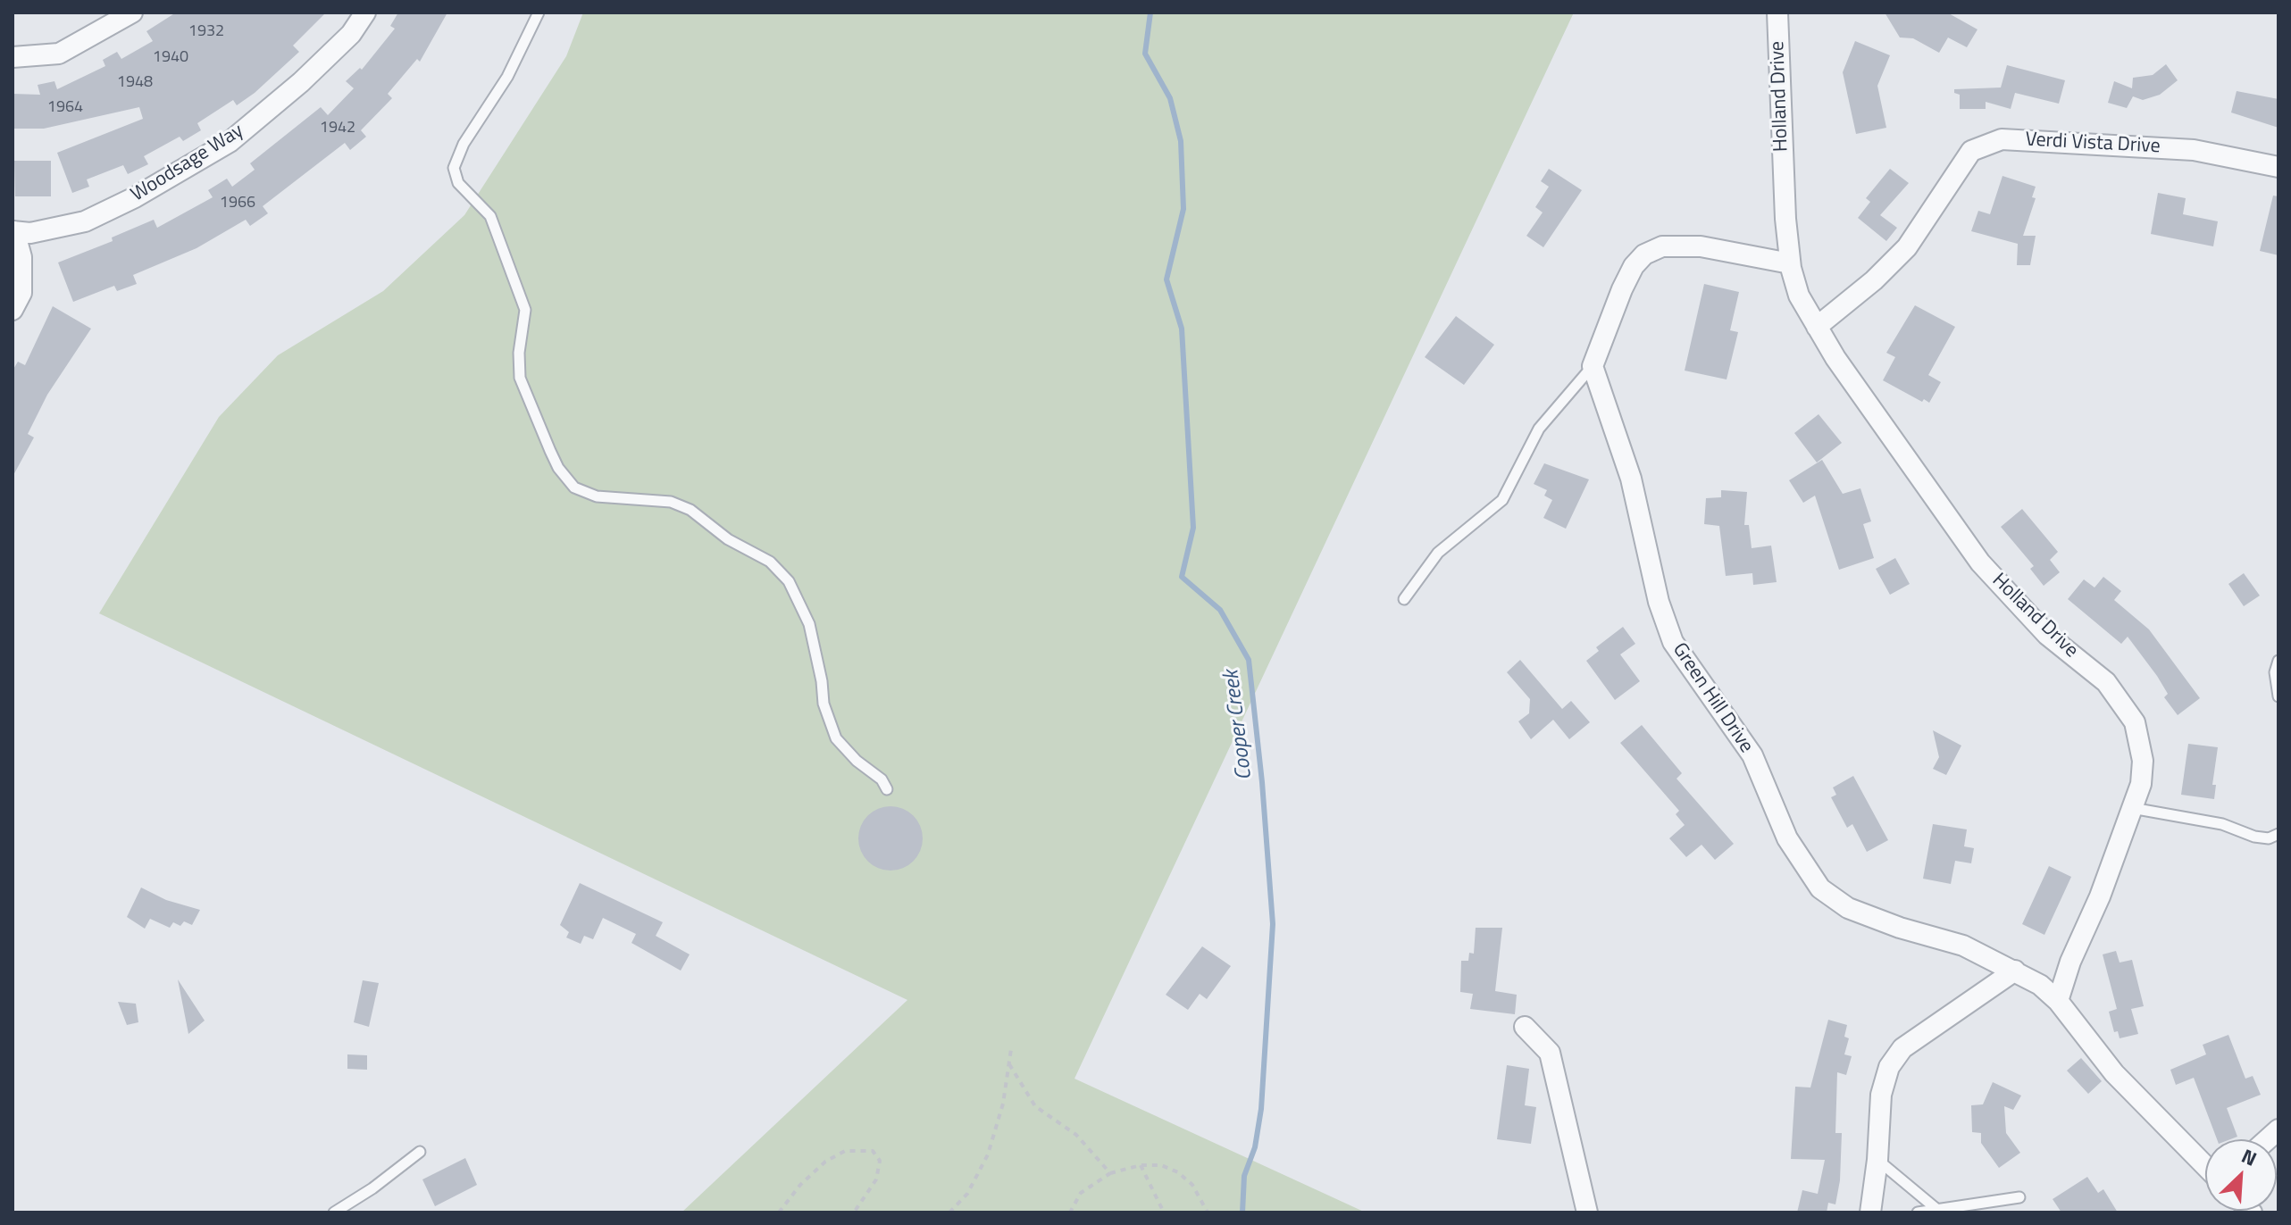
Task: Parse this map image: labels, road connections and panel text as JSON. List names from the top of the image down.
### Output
{
  "streets": {
    "street": [
      "Holland Drive",
      "Verdi Vista Drive",
      "Woodsage Way",
      "Green Hill Drive"
    ]
  },
  "crossings": [
    ["Holland Drive", "Verdi Vista Drive"],
    ["Holland Drive", "Green Hill Drive"]
  ],
  "water": ["Cooper Creek"],
  "house_numbers": [
    "1932",
    "1940",
    "1948",
    "1964",
    "1942",
    "1966"
  ],
  "north": "top right"
}
